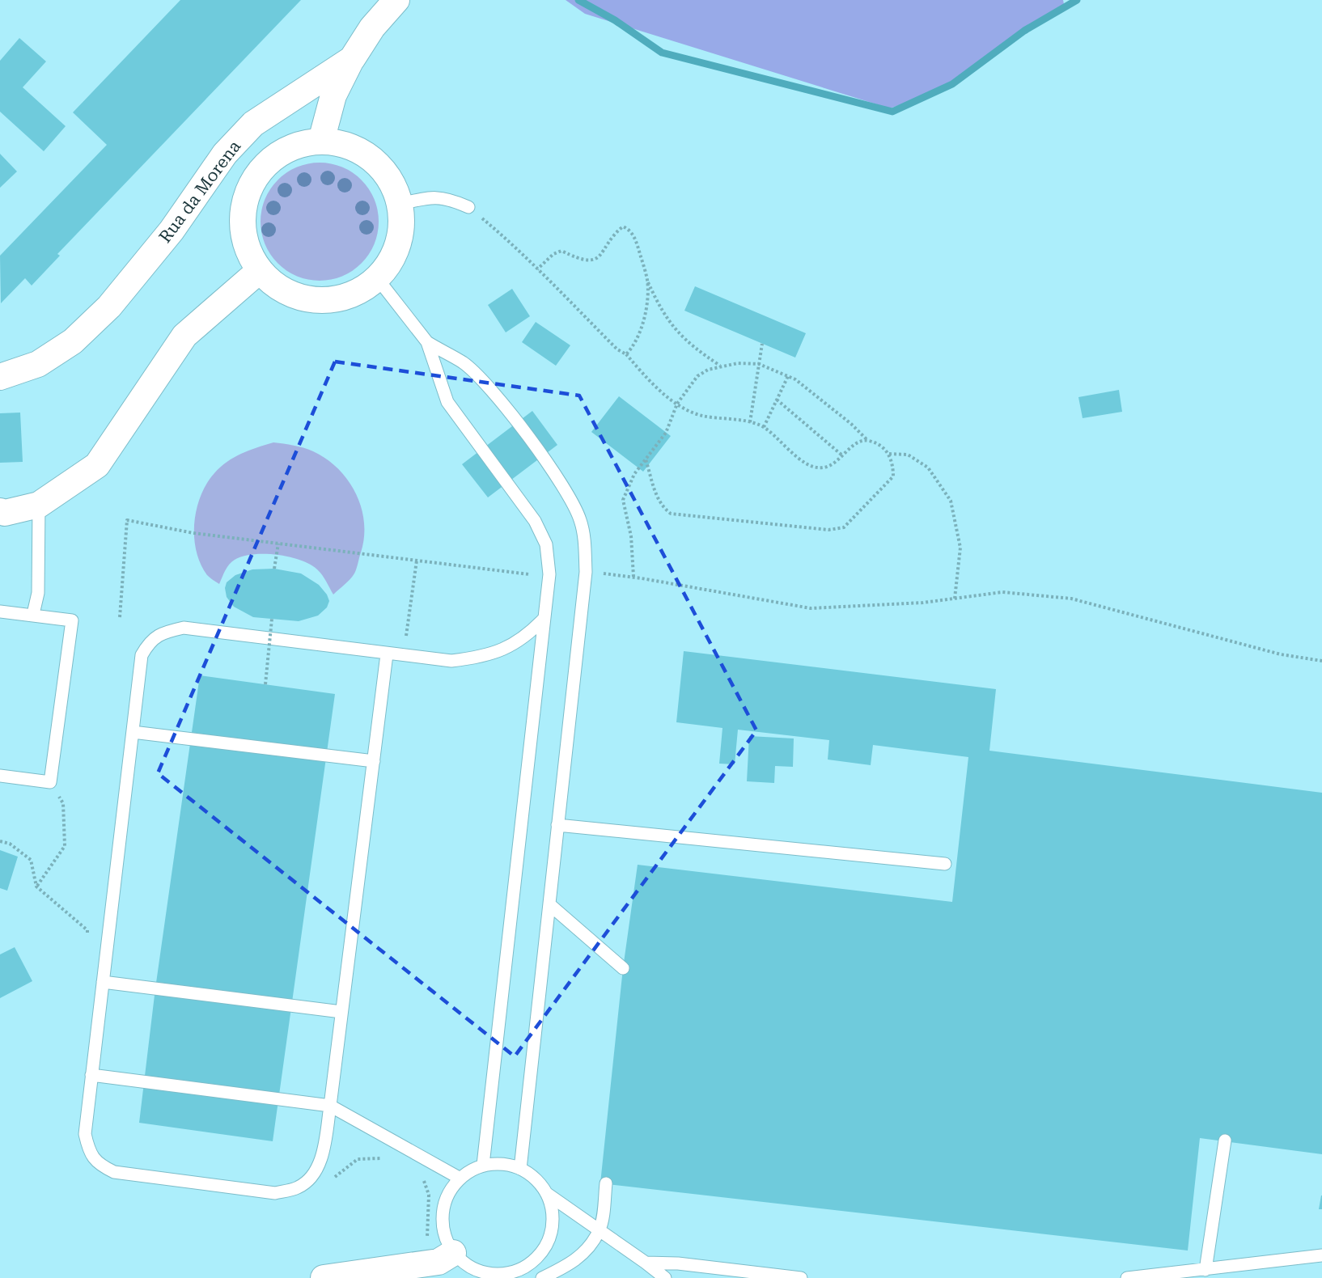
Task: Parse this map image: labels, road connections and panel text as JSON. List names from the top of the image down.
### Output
{
  "streets": {
    "street": ["Rua da Morena"]
  }
}
